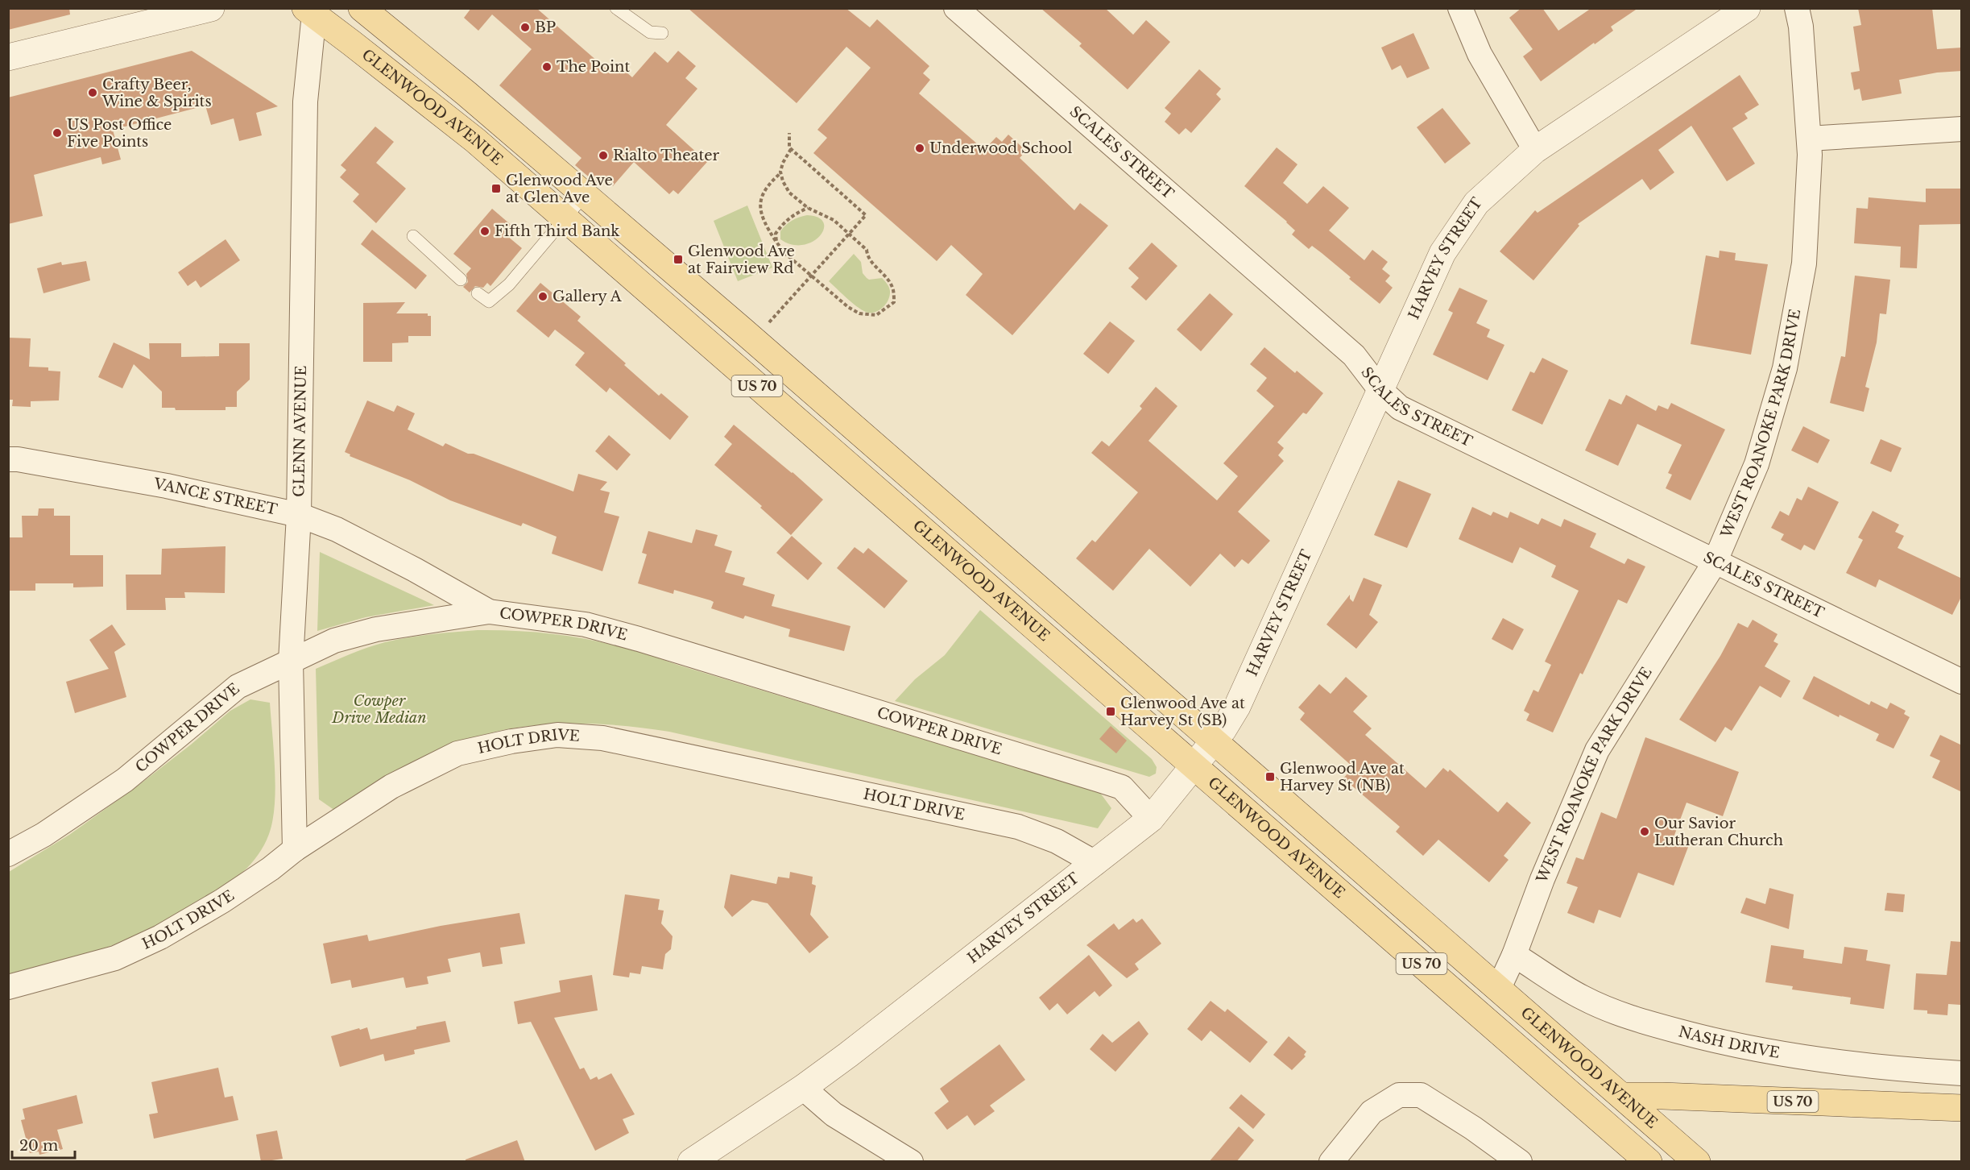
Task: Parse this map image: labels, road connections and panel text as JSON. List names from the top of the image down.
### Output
{
  "streets": {
    "main road": ["GLENWOOD AVENUE", "US 70"],
    "street": [
      "SCALES STREET",
      "HARVEY STREET",
      "WEST ROANOKE PARK DRIVE",
      "GLENN AVENUE",
      "VANCE STREET",
      "COWPER DRIVE",
      "HOLT DRIVE",
      "NASH DRIVE"
    ]
  },
  "crossings": [
    ["GLENWOOD AVENUE", "HARVEY STREET"],
    ["GLENWOOD AVENUE", "US 70"],
    ["GLENWOOD AVENUE", "WEST ROANOKE PARK DRIVE"],
    ["GLENWOOD AVENUE", "GLENN AVENUE"],
    ["SCALES STREET", "HARVEY STREET"],
    ["SCALES STREET", "WEST ROANOKE PARK DRIVE"],
    ["HARVEY STREET", "COWPER DRIVE"],
    ["HARVEY STREET", "HOLT DRIVE"],
    ["WEST ROANOKE PARK DRIVE", "NASH DRIVE"],
    ["GLENN AVENUE", "VANCE STREET"],
    ["GLENN AVENUE", "COWPER DRIVE"],
    ["GLENN AVENUE", "HOLT DRIVE"],
    ["VANCE STREET", "COWPER DRIVE"]
  ],
  "parks": ["Cowper Drive Median"],
  "places": {
    "other": [
      "BP",
      "The Point",
      "Crafty Beer, Wine & Spirits",
      "US Post Office Five Points",
      "Underwood School",
      "Rialto Theater",
      "Fifth Third Bank",
      "Gallery A",
      "Our Savior Lutheran Church"
    ],
    "transit": [
      "Glenwood Ave at Glen Ave",
      "Glenwood Ave at Fairview Rd",
      "Glenwood Ave at Harvey St (SB)",
      "Glenwood Ave at Harvey St (NB)"
    ]
  },
  "scale_bar": "20 m"
}
